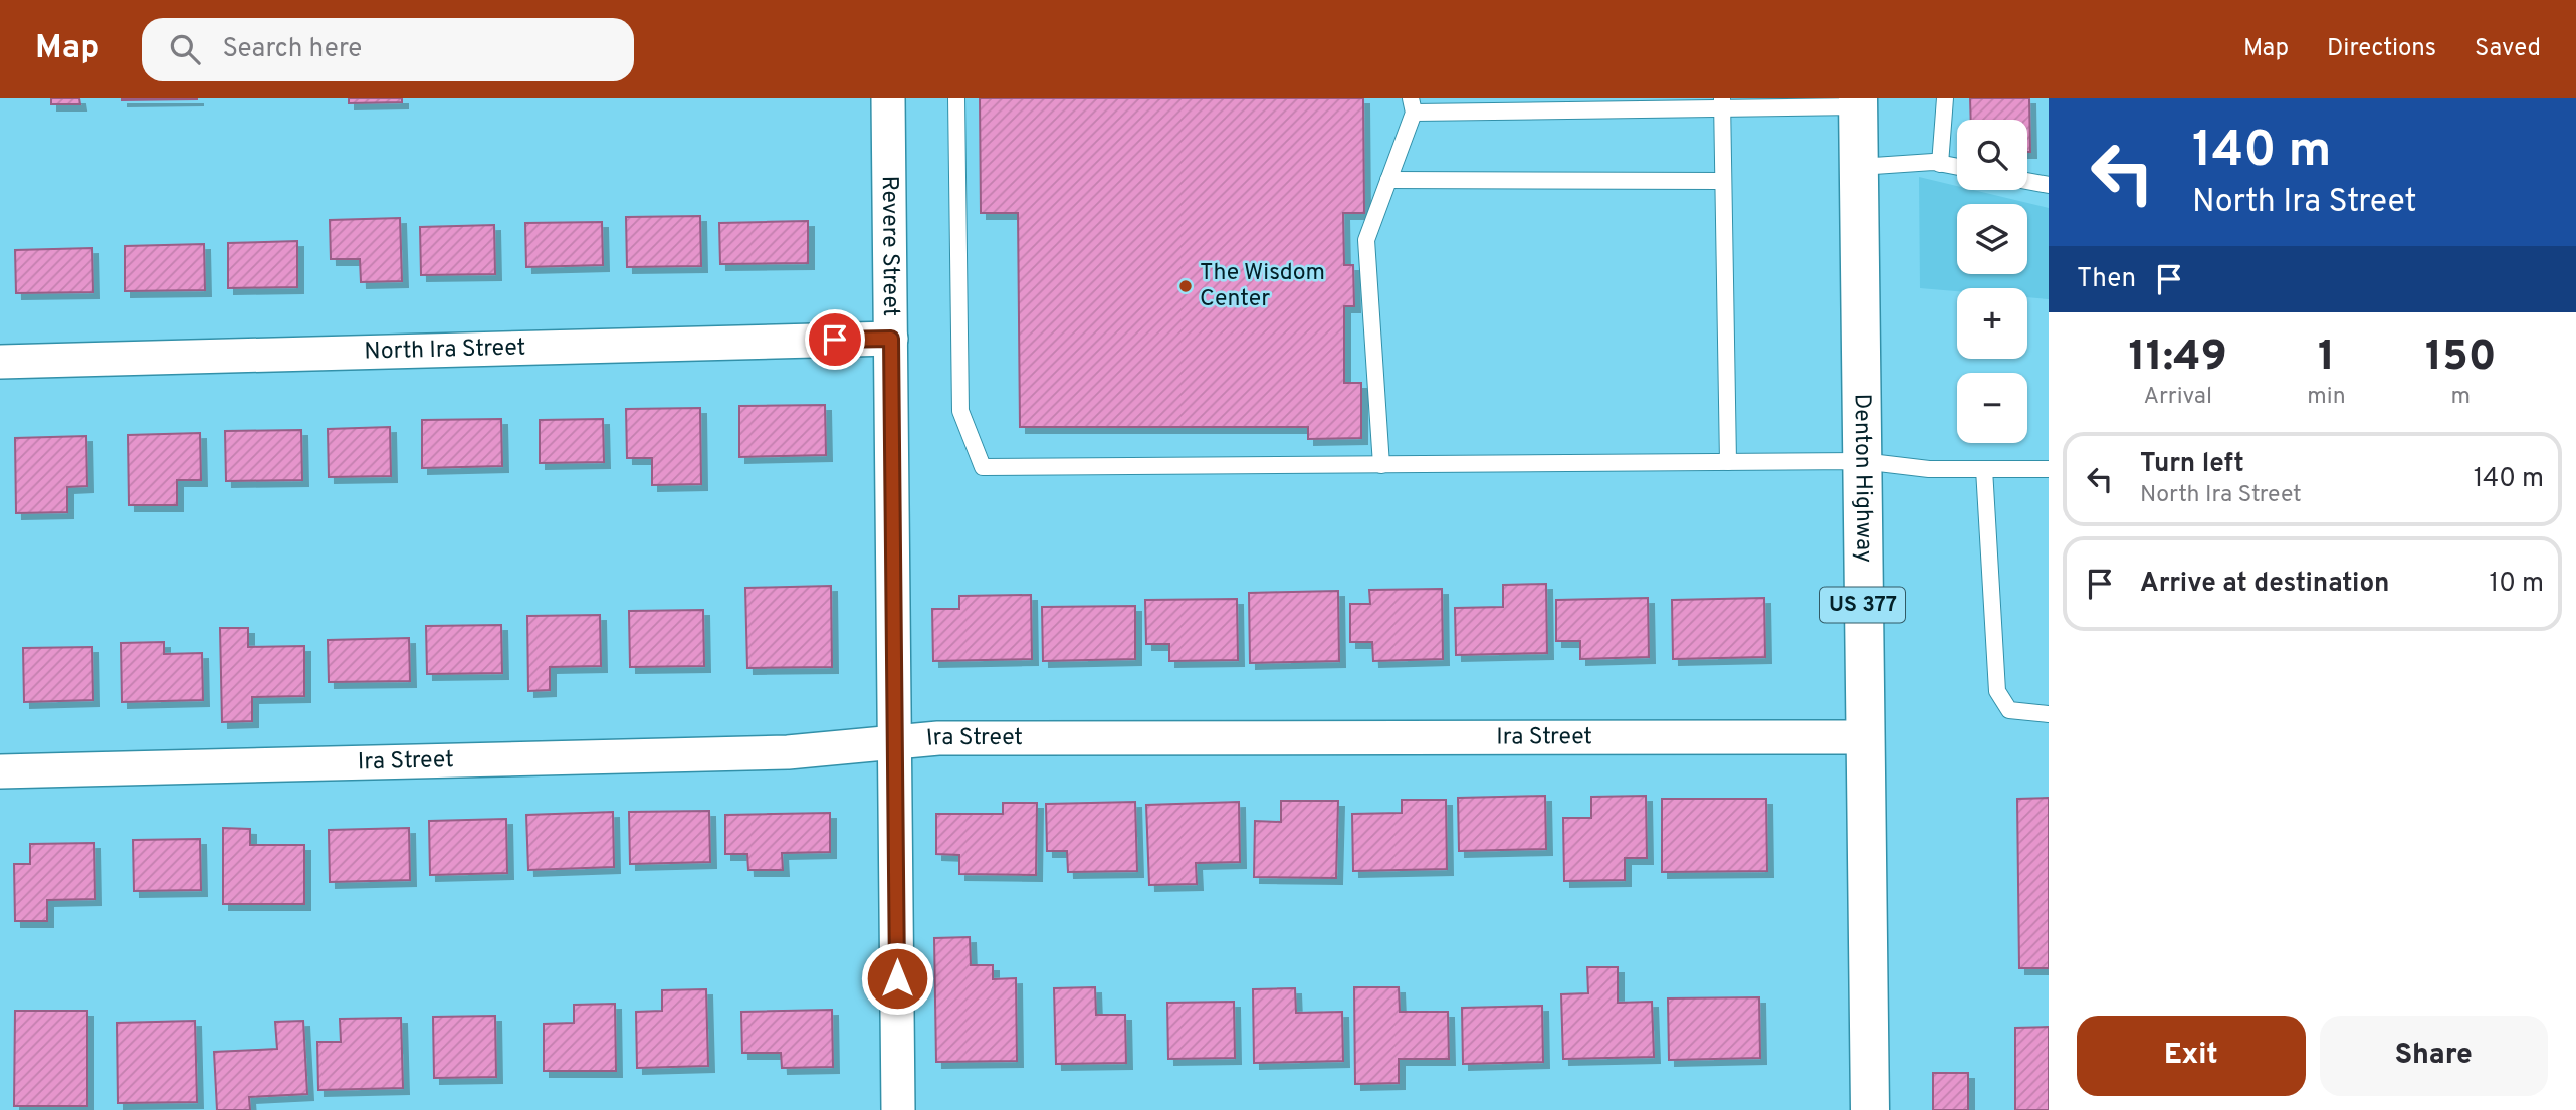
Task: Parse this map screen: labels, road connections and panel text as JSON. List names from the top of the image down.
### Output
{
  "streets": {
    "main road": ["Denton Highway", "US 377"],
    "street": ["Revere Street", "North Ira Street", "Ira Street"]
  },
  "crossings": [
    ["Revere Street", "North Ira Street"],
    ["Revere Street", "Ira Street"],
    ["Denton Highway", "Ira Street"]
  ],
  "places": ["The Wisdom Center"],
  "page": {
    "header": "Map",
    "search": "Search here",
    "nav": ["Map", "Directions", "Saved"],
    "turn": ["140 m", "North Ira Street"],
    "map_buttons": ["+", "−"],
    "then": "Then",
    "eta": [
      "11:49",
      "Arrival",
      "1",
      "min",
      "150",
      "m"
    ],
    "list": [
      {
        "name": "Turn left",
        "note": "North Ira Street",
        "value": "140 m"
      },
      {
        "name": "Arrive at destination",
        "value": "10 m"
      }
    ],
    "buttons": ["Exit", "Share"]
  }
}
